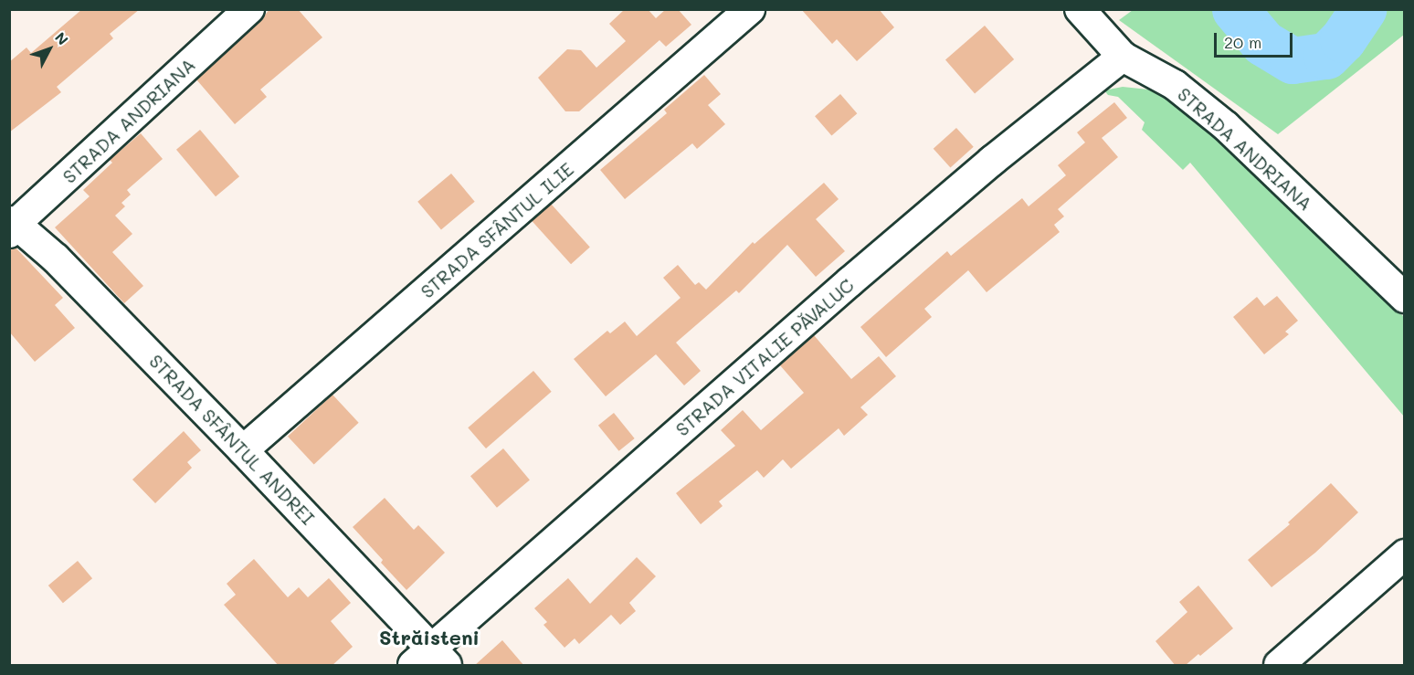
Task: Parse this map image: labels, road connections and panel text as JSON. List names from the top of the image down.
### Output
{
  "streets": {
    "street": [
      "STRADA ANDRIANA",
      "STRADA SFÂNTUL ILIE",
      "STRADA VITALIE PĂVALUC",
      "STRADA SFÂNTUL ANDREI"
    ]
  },
  "crossings": [
    ["STRADA ANDRIANA", "STRADA VITALIE PĂVALUC"],
    ["STRADA ANDRIANA", "STRADA SFÂNTUL ANDREI"],
    ["STRADA SFÂNTUL ILIE", "STRADA SFÂNTUL ANDREI"],
    ["STRADA VITALIE PĂVALUC", "STRADA SFÂNTUL ANDREI"]
  ],
  "districts": ["Străisteni"],
  "scale_bar": "20 m",
  "north": "top right"
}
